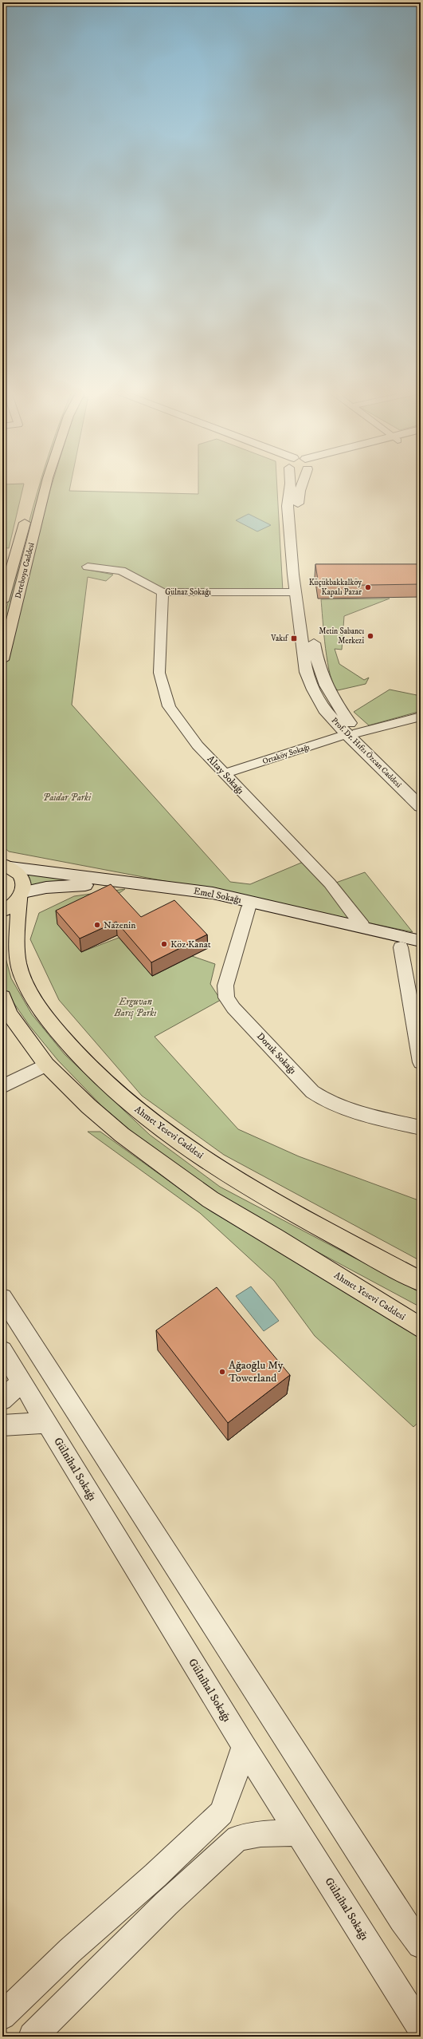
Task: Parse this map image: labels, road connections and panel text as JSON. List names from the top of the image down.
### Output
{
  "streets": {
    "main road": ["Dereboyu Caddesi", "Ahmet Yesevi Caddesi"],
    "street": [
      "Gülnaz Sokağı",
      "Prof. Dr. Hıfzı Özcan Caddesi",
      "Ortaköy Sokağı",
      "Altay Sokağı",
      "Emel Sokağı",
      "Doruk Sokağı",
      "Gülnihal Sokağı"
    ]
  },
  "crossings": [
    ["Gülnaz Sokağı", "Prof. Dr. Hıfzı Özcan Caddesi"],
    ["Gülnaz Sokağı", "Altay Sokağı"],
    ["Prof. Dr. Hıfzı Özcan Caddesi", "Ortaköy Sokağı"],
    ["Ortaköy Sokağı", "Altay Sokağı"],
    ["Altay Sokağı", "Emel Sokağı"],
    ["Emel Sokağı", "Doruk Sokağı"],
    ["Emel Sokağı", "Ahmet Yesevi Caddesi"]
  ],
  "parks": ["Paidar Parki", "Erguvan Barış Parkı"],
  "places": {
    "other": [
      "Küçükbakkalköy Kapalı Pazar",
      "Metin Sabancı Merkezi",
      "Nazenin",
      "Köz Kanat",
      "Ağaoğlu My Towerland"
    ],
    "transit": ["Vakıf"]
  }
}
